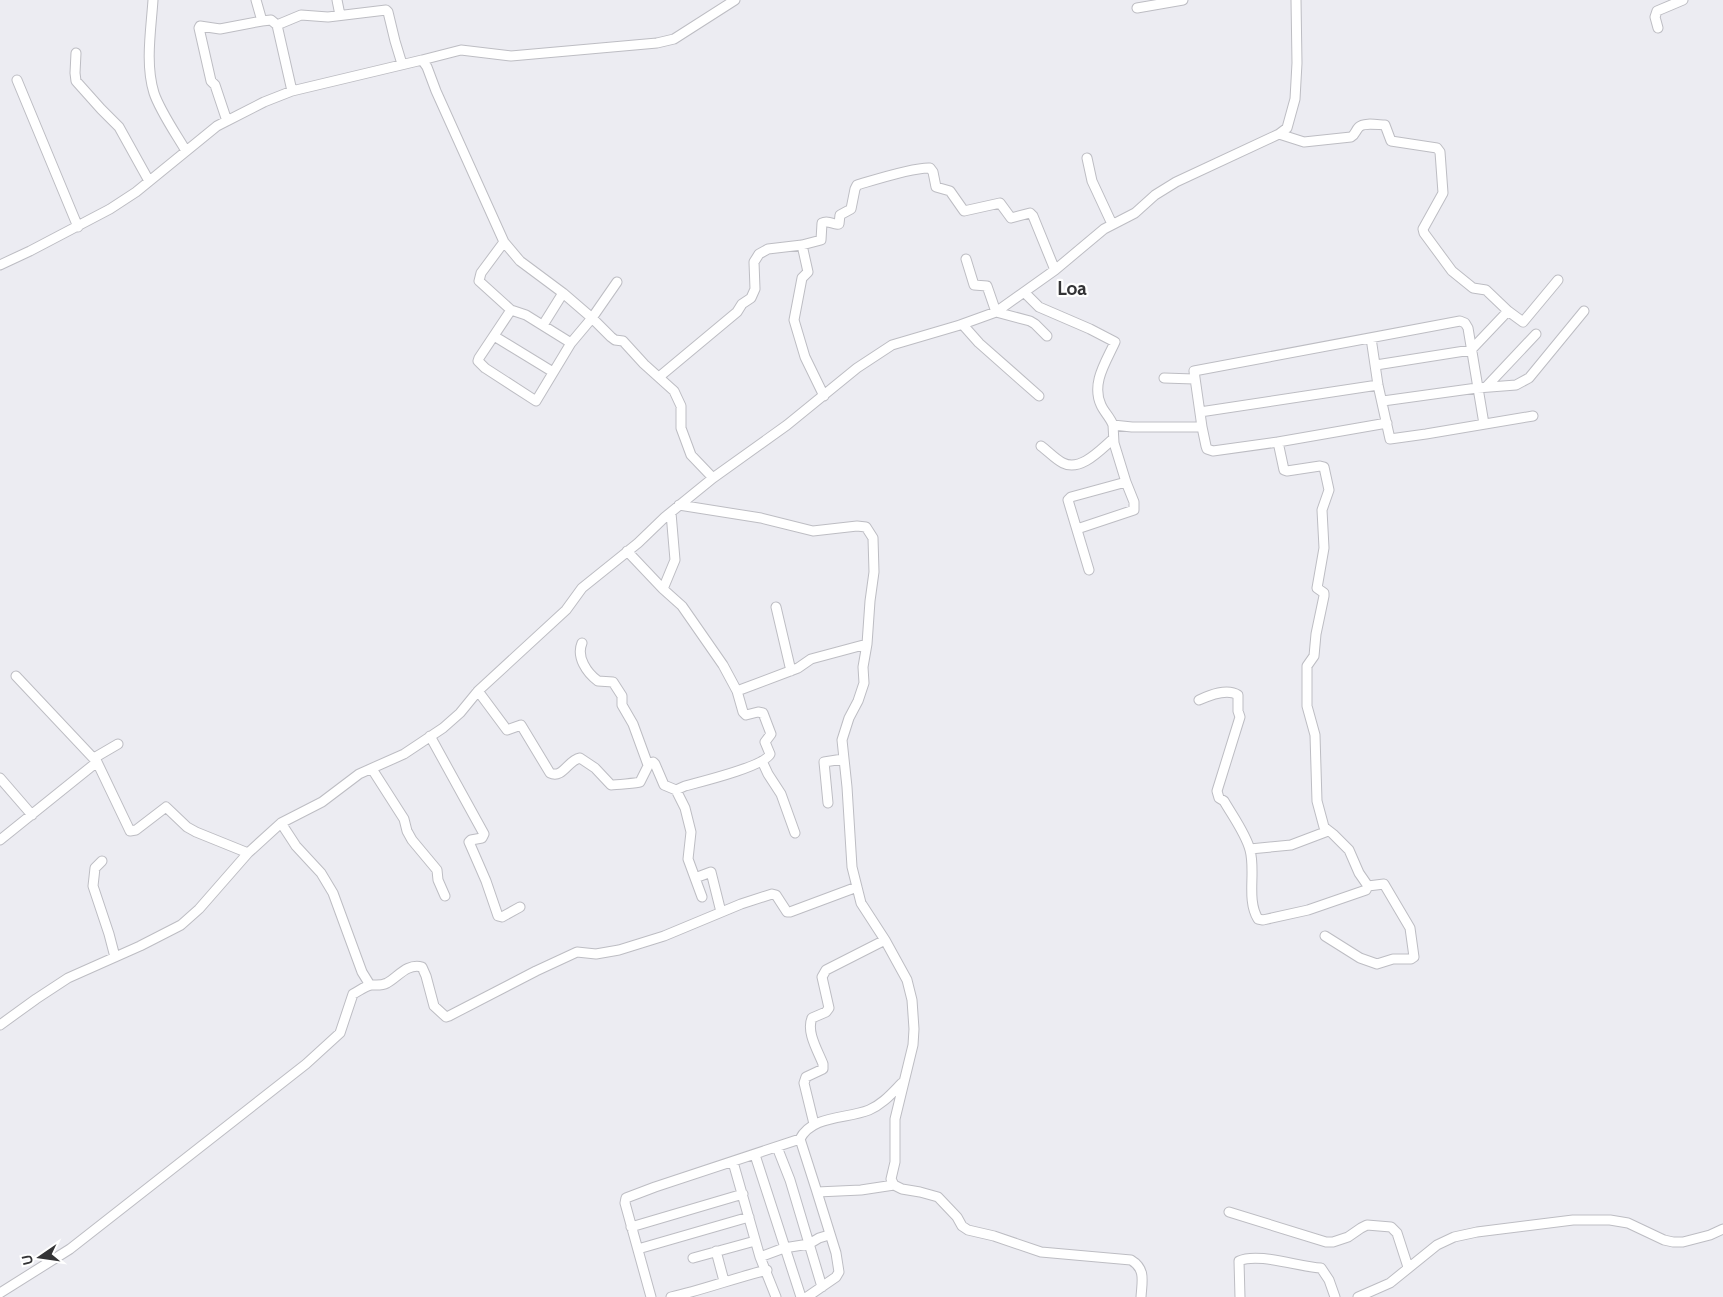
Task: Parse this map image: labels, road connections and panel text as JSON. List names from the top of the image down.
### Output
{
  "districts": ["Loa"],
  "north": "left"
}
